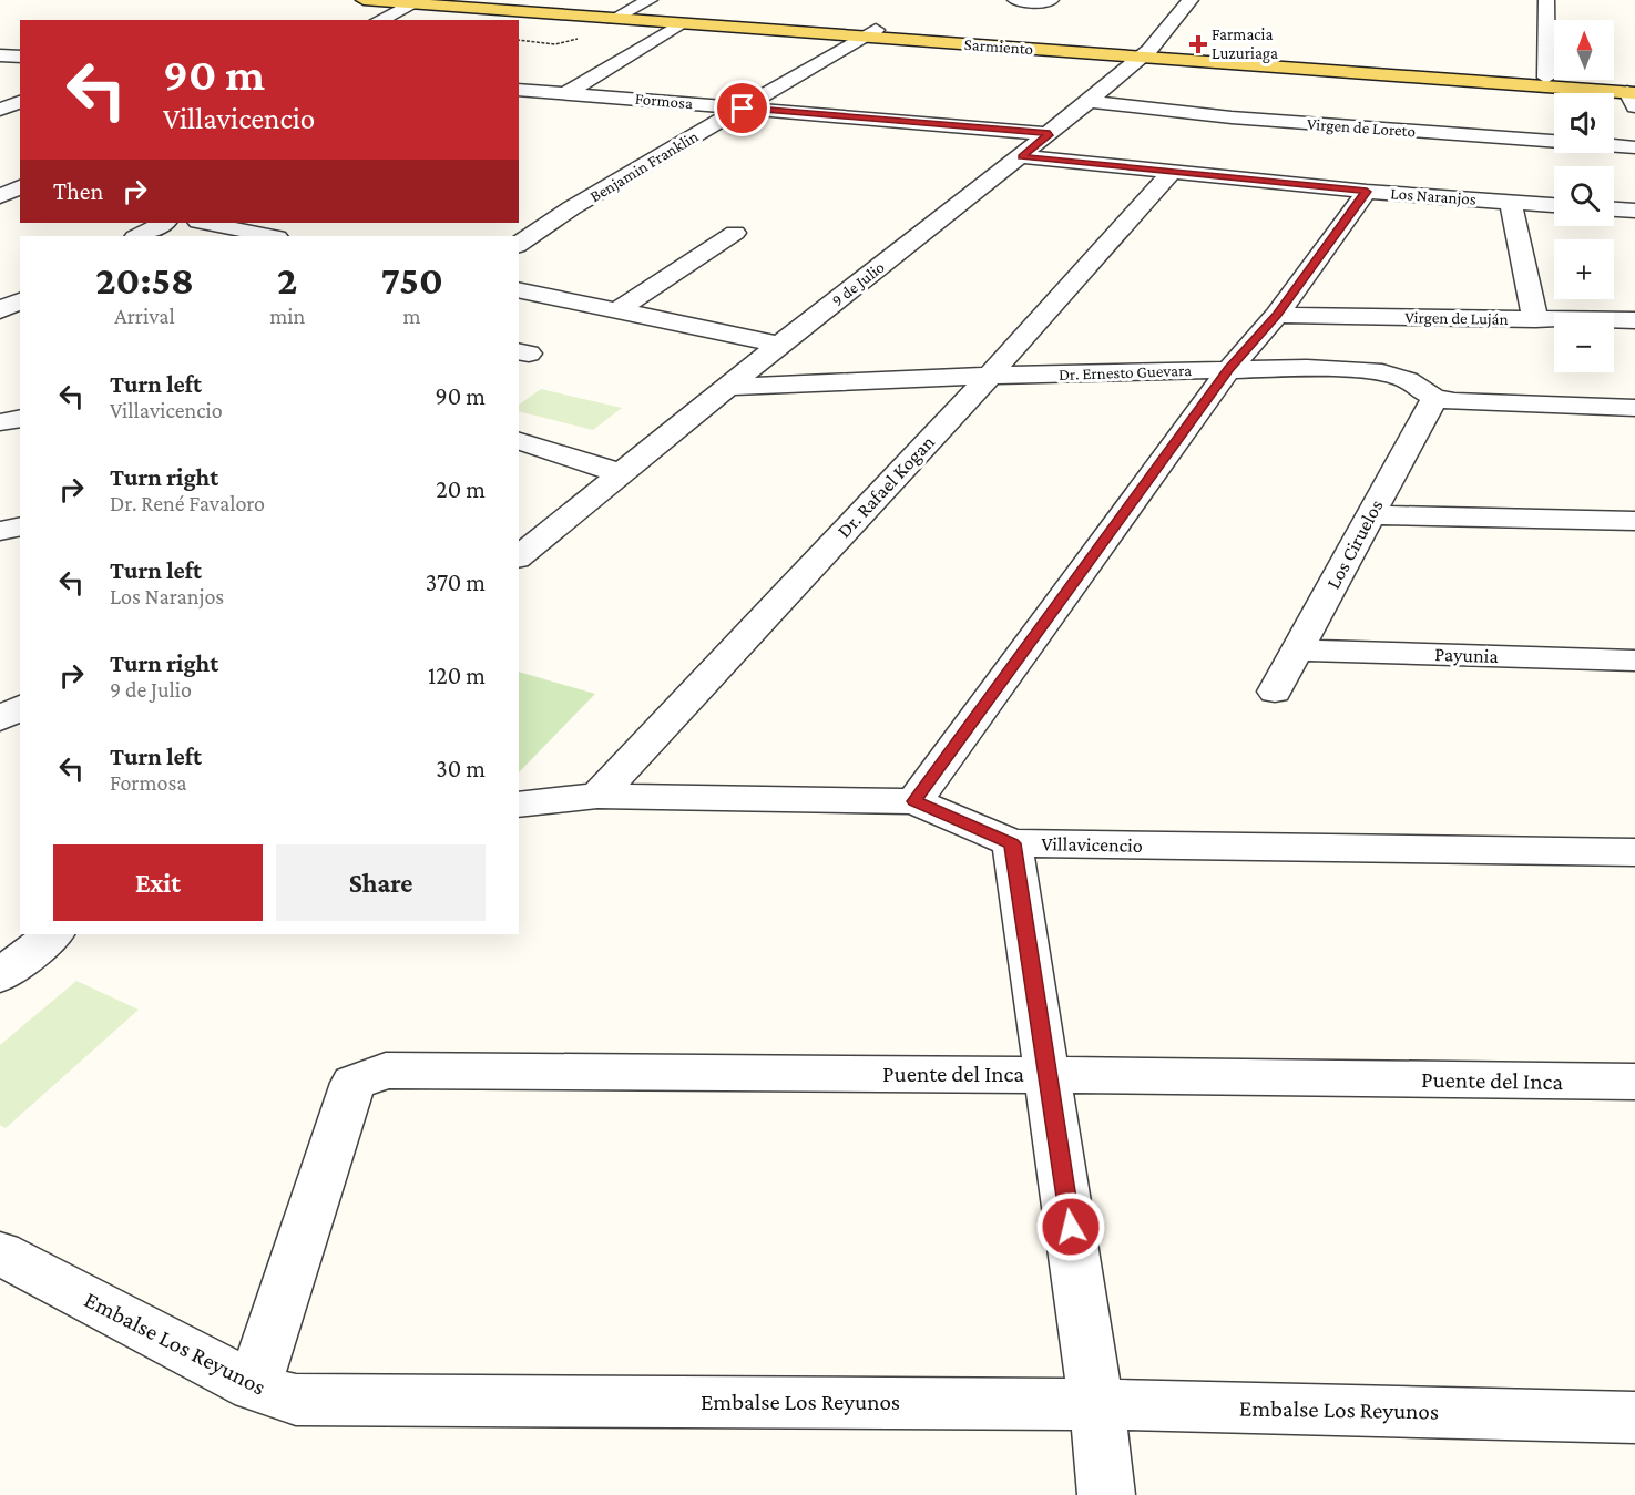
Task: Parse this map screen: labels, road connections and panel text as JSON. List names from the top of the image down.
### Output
{
  "streets": {
    "main road": ["Sarmiento"],
    "street": [
      "Formosa",
      "Virgen de Loreto",
      "Benjamin Franklin",
      "Los Naranjos",
      "9 de Julio",
      "Virgen de Luján",
      "Dr. Ernesto Guevara",
      "Dr. Rafael Kogan",
      "Los Ciruelos",
      "Payunia",
      "Villavicencio",
      "Puente del Inca",
      "Embalse Los Reyunos"
    ]
  },
  "crossings": [
    ["Sarmiento", "Benjamin Franklin"],
    ["Sarmiento", "9 de Julio"],
    ["Formosa", "Benjamin Franklin"],
    ["Formosa", "9 de Julio"],
    ["Virgen de Loreto", "9 de Julio"],
    ["Los Naranjos", "9 de Julio"],
    ["Los Naranjos", "Dr. Rafael Kogan"],
    ["9 de Julio", "Dr. Ernesto Guevara"],
    ["Dr. Ernesto Guevara", "Dr. Rafael Kogan"],
    ["Dr. Ernesto Guevara", "Los Ciruelos"],
    ["Dr. Rafael Kogan", "Villavicencio"],
    ["Los Ciruelos", "Payunia"],
    ["Puente del Inca", "Embalse Los Reyunos"]
  ],
  "places": {
    "health": ["Farmacia Luzuriaga"]
  },
  "north": "top",
  "page": {
    "map_buttons": ["+", "−"],
    "turn": ["90 m", "Villavicencio"],
    "then": "Then",
    "eta": [
      "20:58",
      "Arrival",
      "2",
      "min",
      "750",
      "m"
    ],
    "list": [
      {
        "name": "Turn left",
        "note": "Villavicencio",
        "value": "90 m"
      },
      {
        "name": "Turn right",
        "note": "Dr. René Favaloro",
        "value": "20 m"
      },
      {
        "name": "Turn left",
        "note": "Los Naranjos",
        "value": "370 m"
      },
      {
        "name": "Turn right",
        "note": "9 de Julio",
        "value": "120 m"
      },
      {
        "name": "Turn left",
        "note": "Formosa",
        "value": "30 m"
      }
    ],
    "buttons": ["Exit", "Share"]
  }
}
